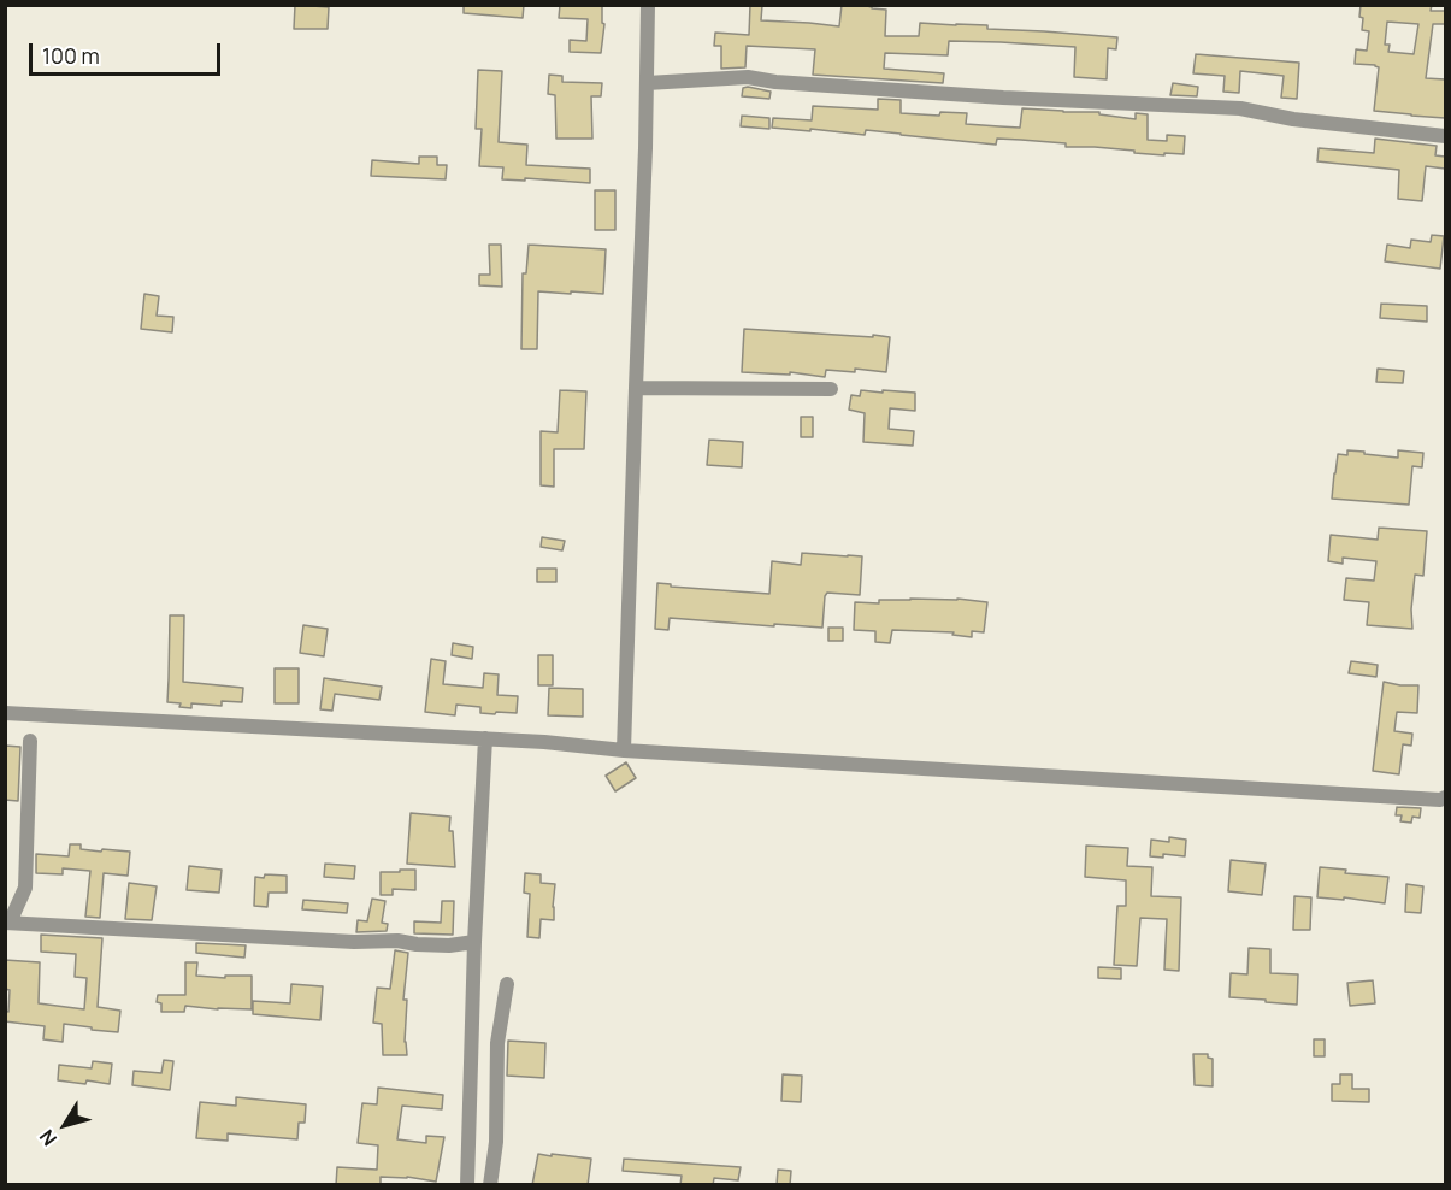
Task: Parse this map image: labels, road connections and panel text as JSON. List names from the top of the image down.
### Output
{
  "scale_bar": "100 m",
  "north": "bottom left"
}
